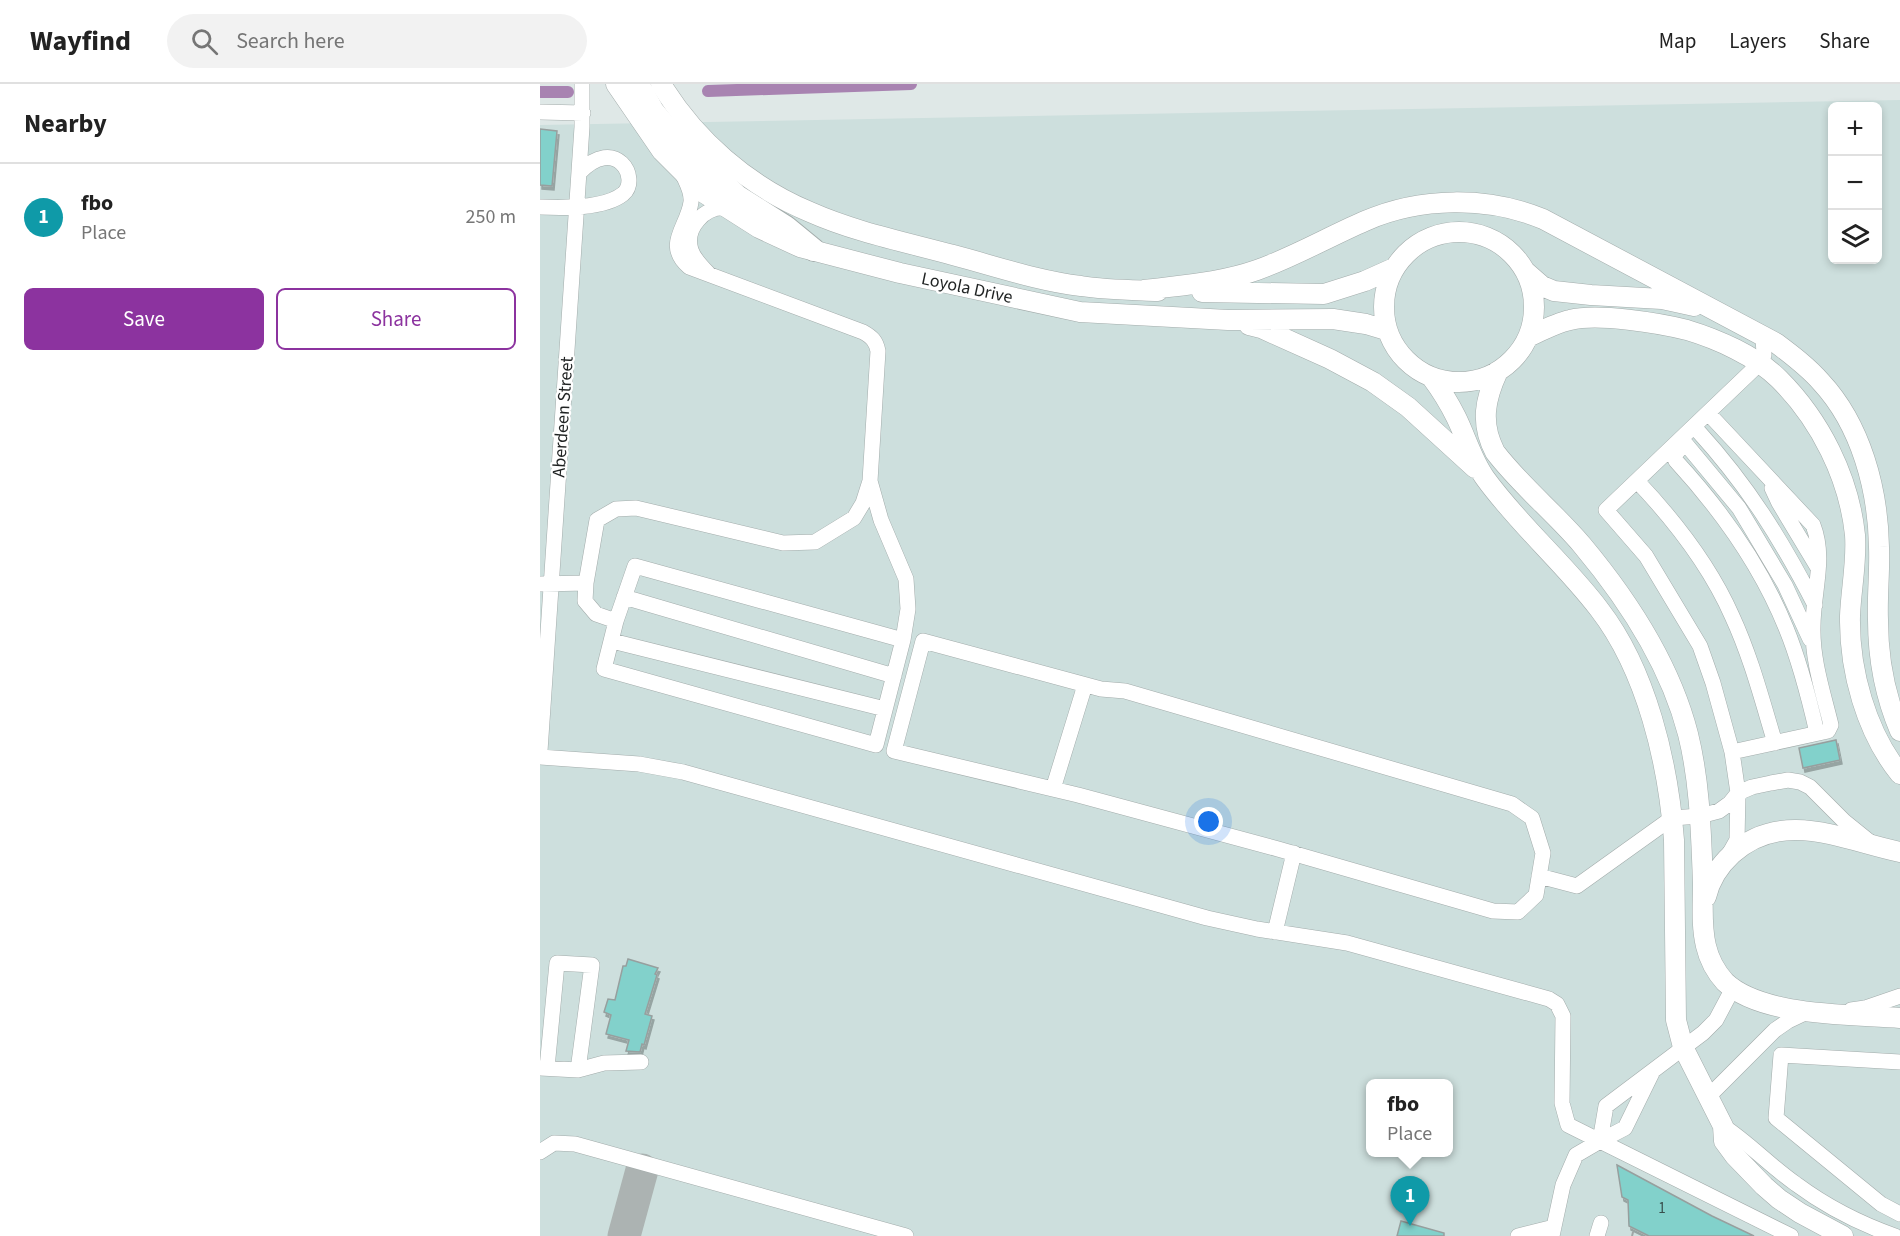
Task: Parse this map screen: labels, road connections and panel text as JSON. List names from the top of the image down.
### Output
{
  "streets": {
    "main road": ["Loyola Drive"],
    "street": ["Aberdeen Street"]
  },
  "house_numbers": ["1"],
  "page": {
    "header": "Wayfind",
    "search": "Search here",
    "nav": ["Map", "Layers", "Share"],
    "heading": "Nearby",
    "map_buttons": ["+", "−"],
    "list": [
      {
        "mark": "1",
        "name": "fbo",
        "note": "Place",
        "value": "250 m"
      }
    ],
    "buttons": ["Save", "Share"],
    "popup": ["fbo", "Place"],
    "pins": "1"
  }
}
